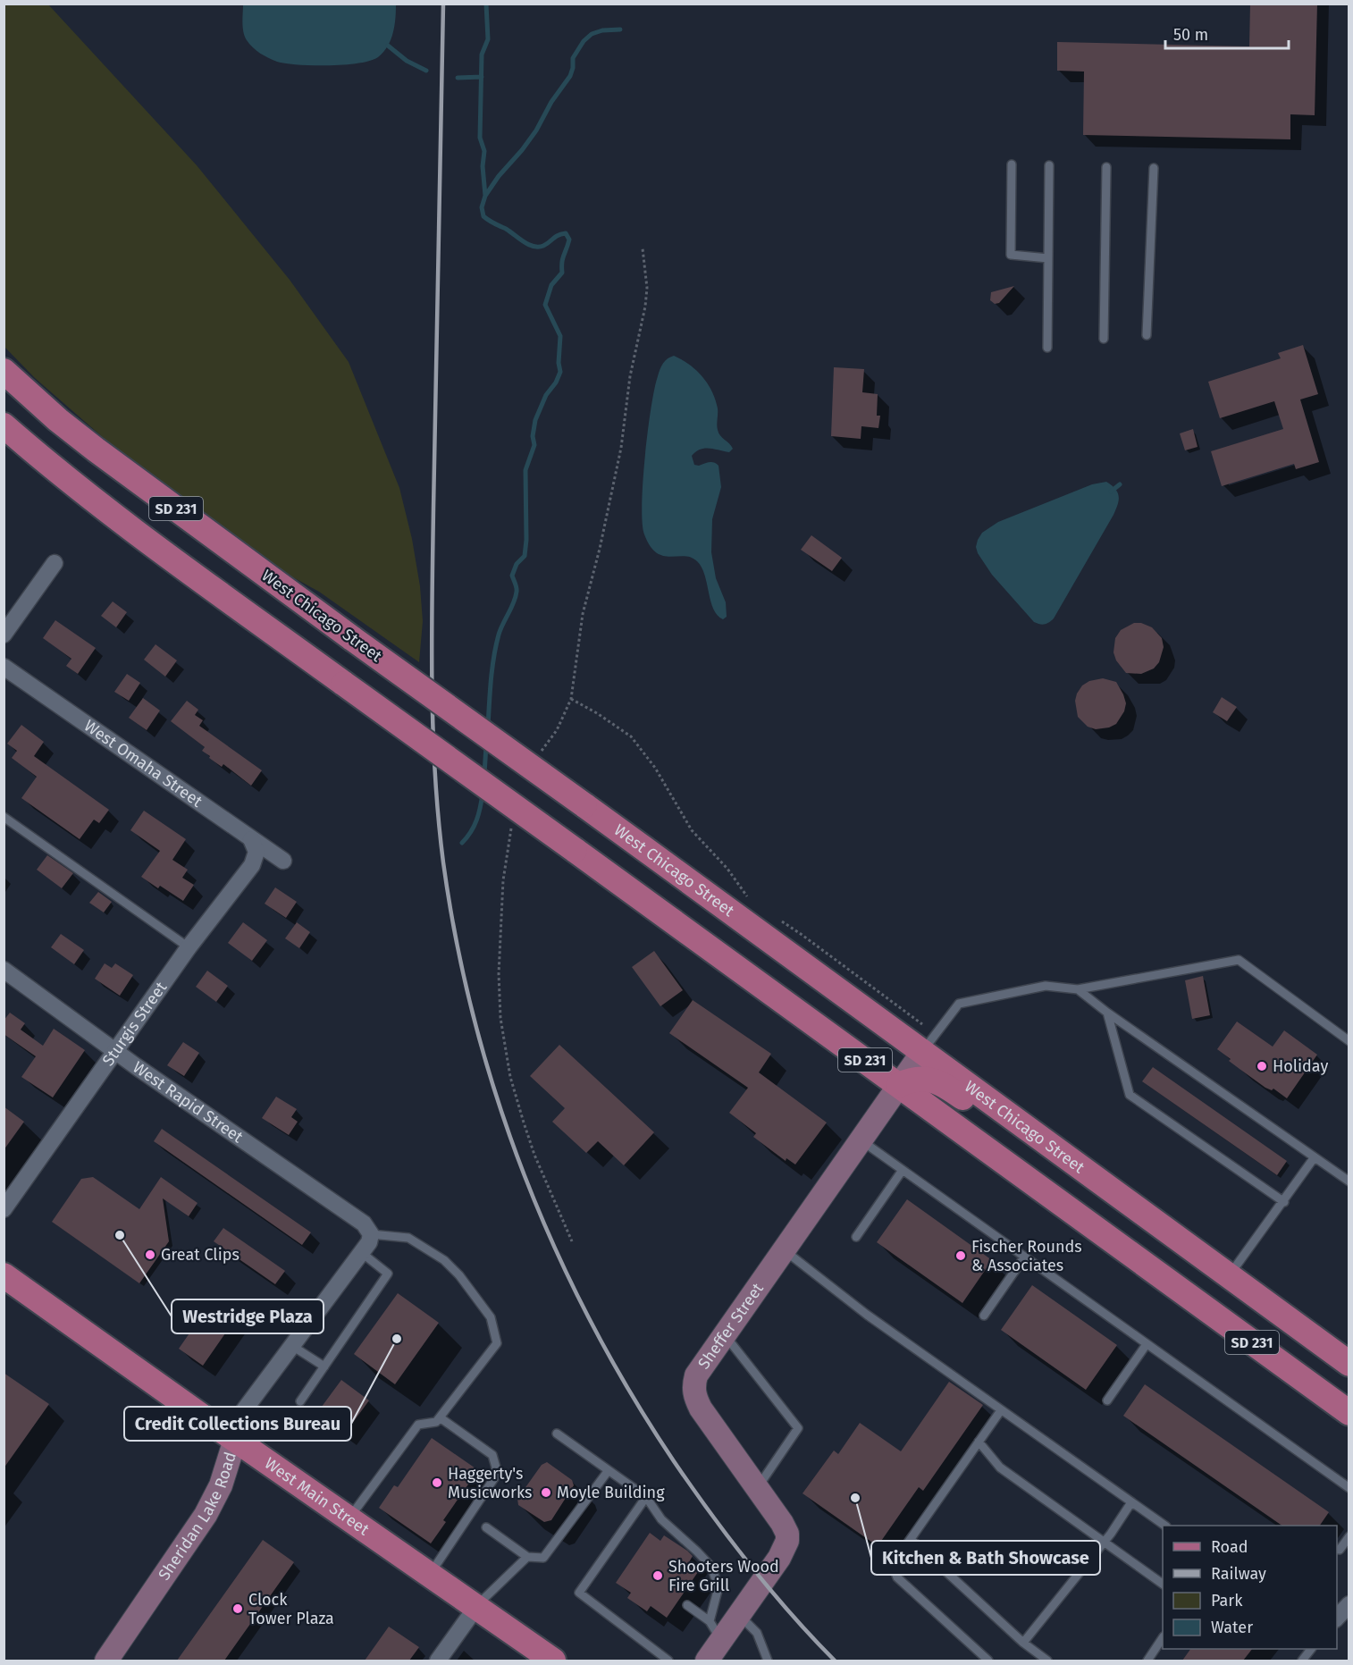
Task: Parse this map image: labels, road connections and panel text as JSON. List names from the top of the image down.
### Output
{
  "streets": {
    "main road": ["SD 231", "West Chicago Street", "West Main Street"],
    "street": [
      "West Omaha Street",
      "Sturgis Street",
      "West Rapid Street",
      "Sheffer Street",
      "Sheridan Lake Road"
    ]
  },
  "crossings": [
    ["SD 231", "Sheffer Street"],
    ["West Chicago Street", "Sheffer Street"],
    ["West Omaha Street", "Sturgis Street"],
    ["Sturgis Street", "West Rapid Street"],
    ["West Rapid Street", "Sheridan Lake Road"],
    ["West Main Street", "Sheridan Lake Road"]
  ],
  "places": [
    "Holiday",
    "Westridge Plaza",
    "Great Clips",
    "Fischer Rounds & Associates",
    "Credit Collections Bureau",
    "Haggerty's Musicworks",
    "Moyle Building",
    "Kitchen & Bath Showcase",
    "Shooters Wood Fire Grill",
    "Clock Tower Plaza"
  ],
  "legend": [
    "Road",
    "Railway",
    "Park",
    "Water"
  ],
  "scale_bar": "50 m"
}
